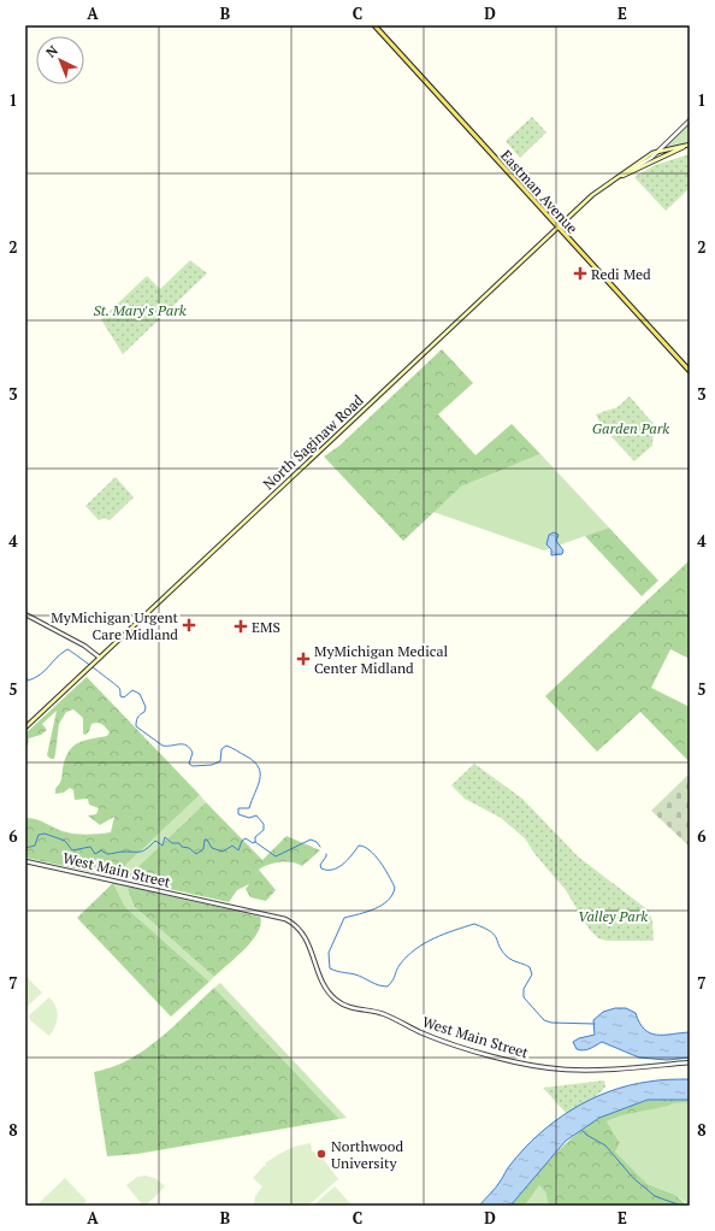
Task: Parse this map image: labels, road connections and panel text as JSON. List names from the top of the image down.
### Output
{
  "streets": {
    "main road": ["Eastman Avenue", "North Saginaw Road"],
    "street": ["West Main Street"]
  },
  "crossings": [
    ["Eastman Avenue", "North Saginaw Road"]
  ],
  "parks": ["St. Mary's Park", "Garden Park", "Valley Park"],
  "places": {
    "health": [
      "Redi Med",
      "MyMichigan Urgent Care Midland",
      "EMS",
      "MyMichigan Medical Center Midland"
    ],
    "other": ["Northwood University"]
  },
  "north": "top left",
  "grid": {
    "columns": [
      "A",
      "B",
      "C",
      "D",
      "E"
    ],
    "rows": [
      "1",
      "2",
      "3",
      "4",
      "5",
      "6",
      "7",
      "8"
    ]
  }
}
